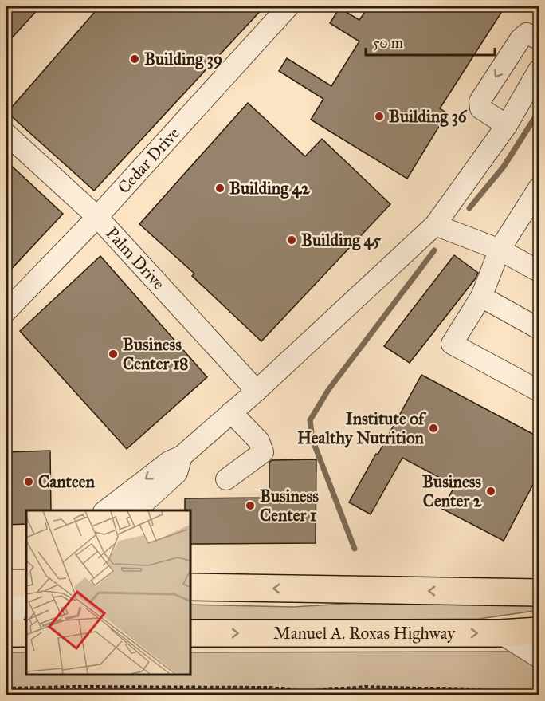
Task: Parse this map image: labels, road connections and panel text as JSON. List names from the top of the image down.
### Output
{
  "streets": {
    "main road": ["Manuel A. Roxas Highway"],
    "street": ["Cedar Drive", "Palm Drive"]
  },
  "crossings": [
    ["Cedar Drive", "Palm Drive"]
  ],
  "places": [
    "Building 39",
    "Building 36",
    "Building 42",
    "Building 45",
    "Business Center 18",
    "Institute of Healthy Nutrition",
    "Canteen",
    "Business Center 2",
    "Business Center 1"
  ],
  "scale_bar": "50 m"
}
